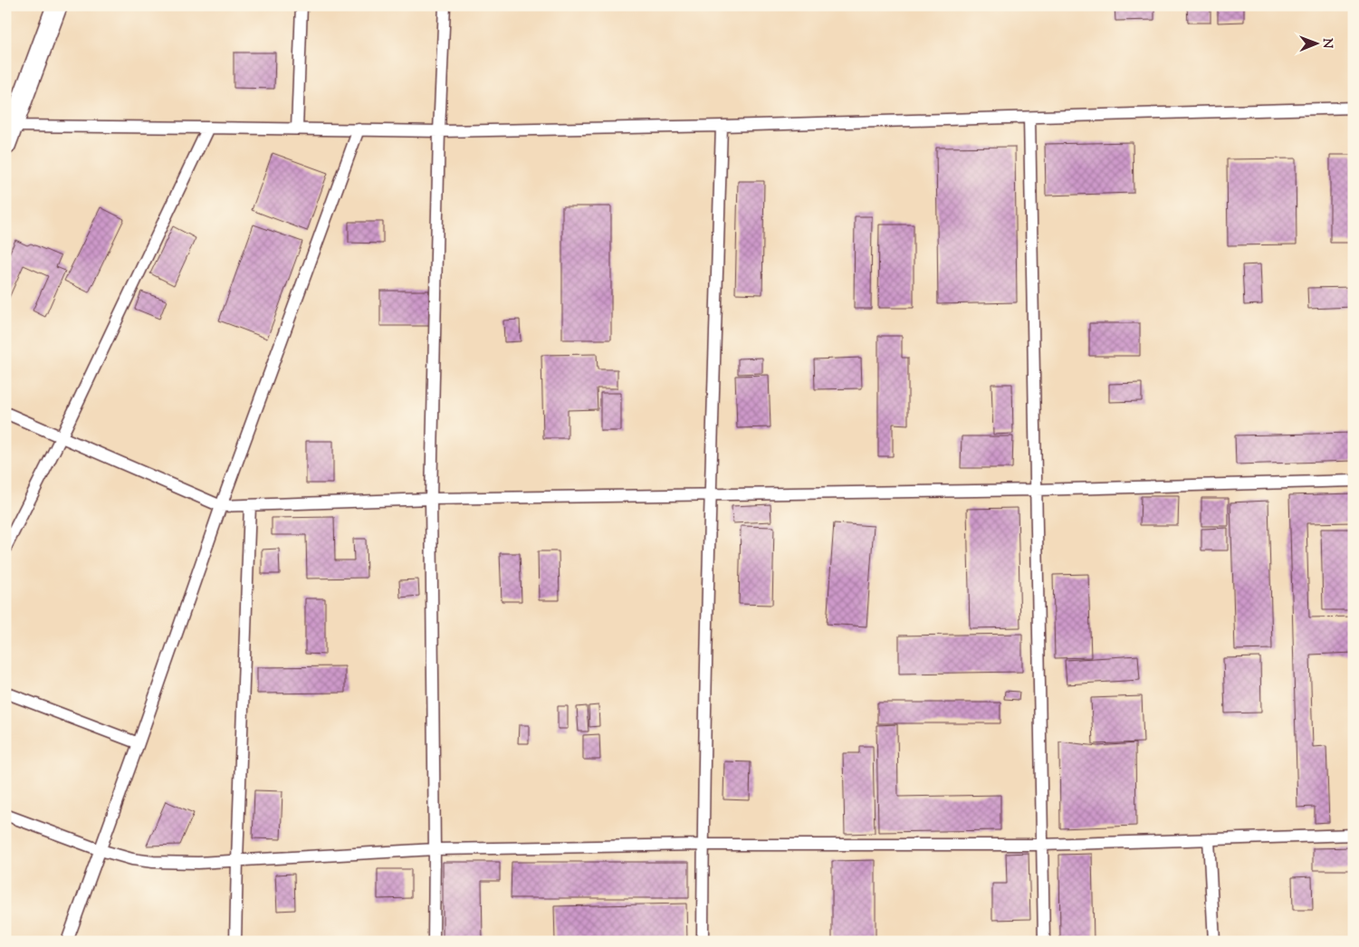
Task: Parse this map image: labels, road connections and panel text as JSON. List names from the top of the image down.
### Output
{
  "north": "right"
}
